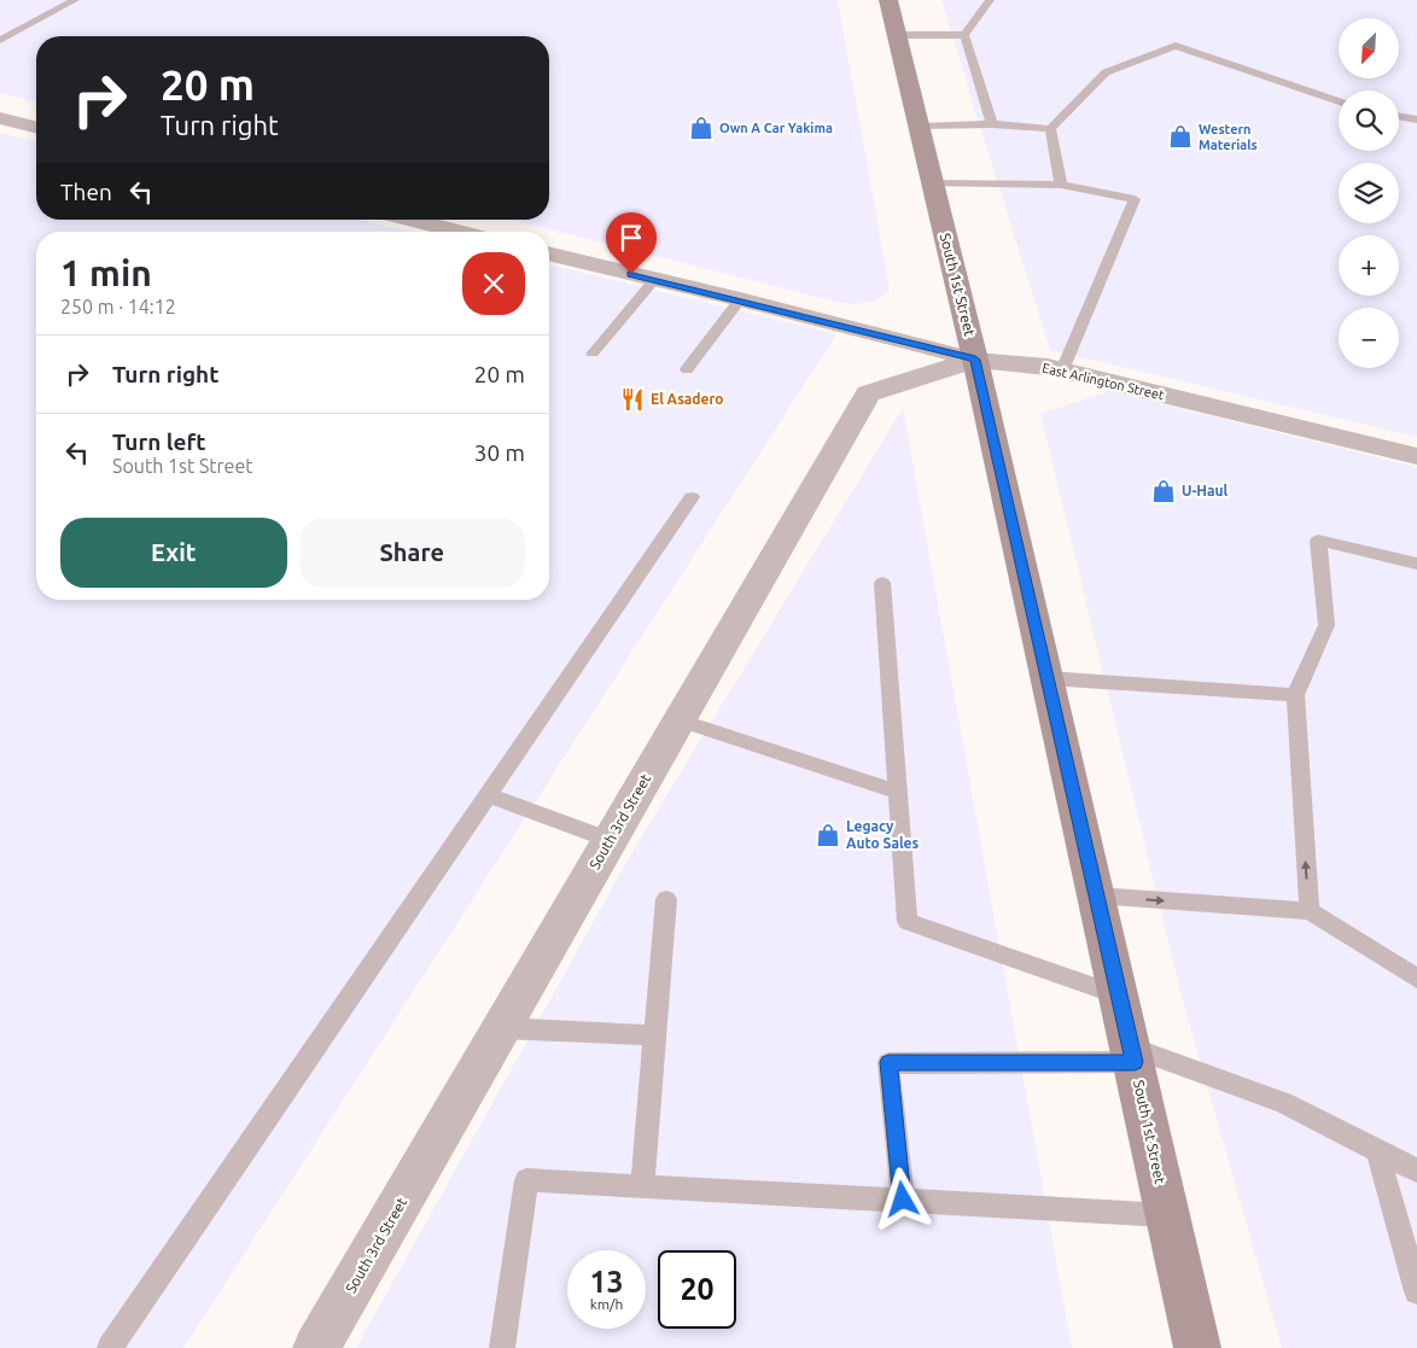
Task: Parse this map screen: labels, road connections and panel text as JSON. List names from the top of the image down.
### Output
{
  "streets": {
    "main road": ["South 1st Street"],
    "street": ["East Arlington Street", "South 3rd Street"]
  },
  "crossings": [
    ["South 1st Street", "East Arlington Street"],
    ["South 1st Street", "South 3rd Street"],
    ["East Arlington Street", "South 3rd Street"]
  ],
  "places": {
    "shop": [
      "Own A Car Yakima",
      "Western Materials",
      "U-Haul",
      "Legacy Auto Sales"
    ],
    "restaurant": ["El Asadero"]
  },
  "north": "bottom left",
  "page": {
    "map_buttons": ["+", "−"],
    "turn": ["20 m", "Turn right"],
    "then": "Then",
    "heading": ["1 min", "250 m · 14:12"],
    "list": [
      {
        "name": "Turn right",
        "value": "20 m"
      },
      {
        "name": "Turn left",
        "note": "South 1st Street",
        "value": "30 m"
      }
    ],
    "buttons": ["Exit", "Share"],
    "speed": "13 km/h",
    "limit": "20"
  }
}
